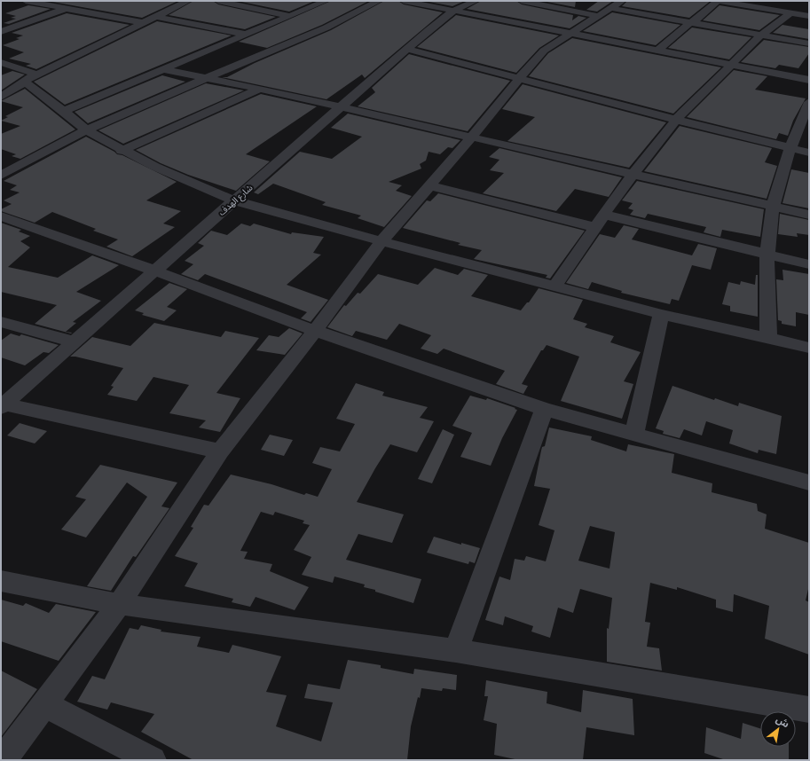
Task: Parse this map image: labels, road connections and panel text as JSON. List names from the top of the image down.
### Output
{
  "streets": {
    "street": ["شارع الهدف"]
  },
  "north": "top right"
}
